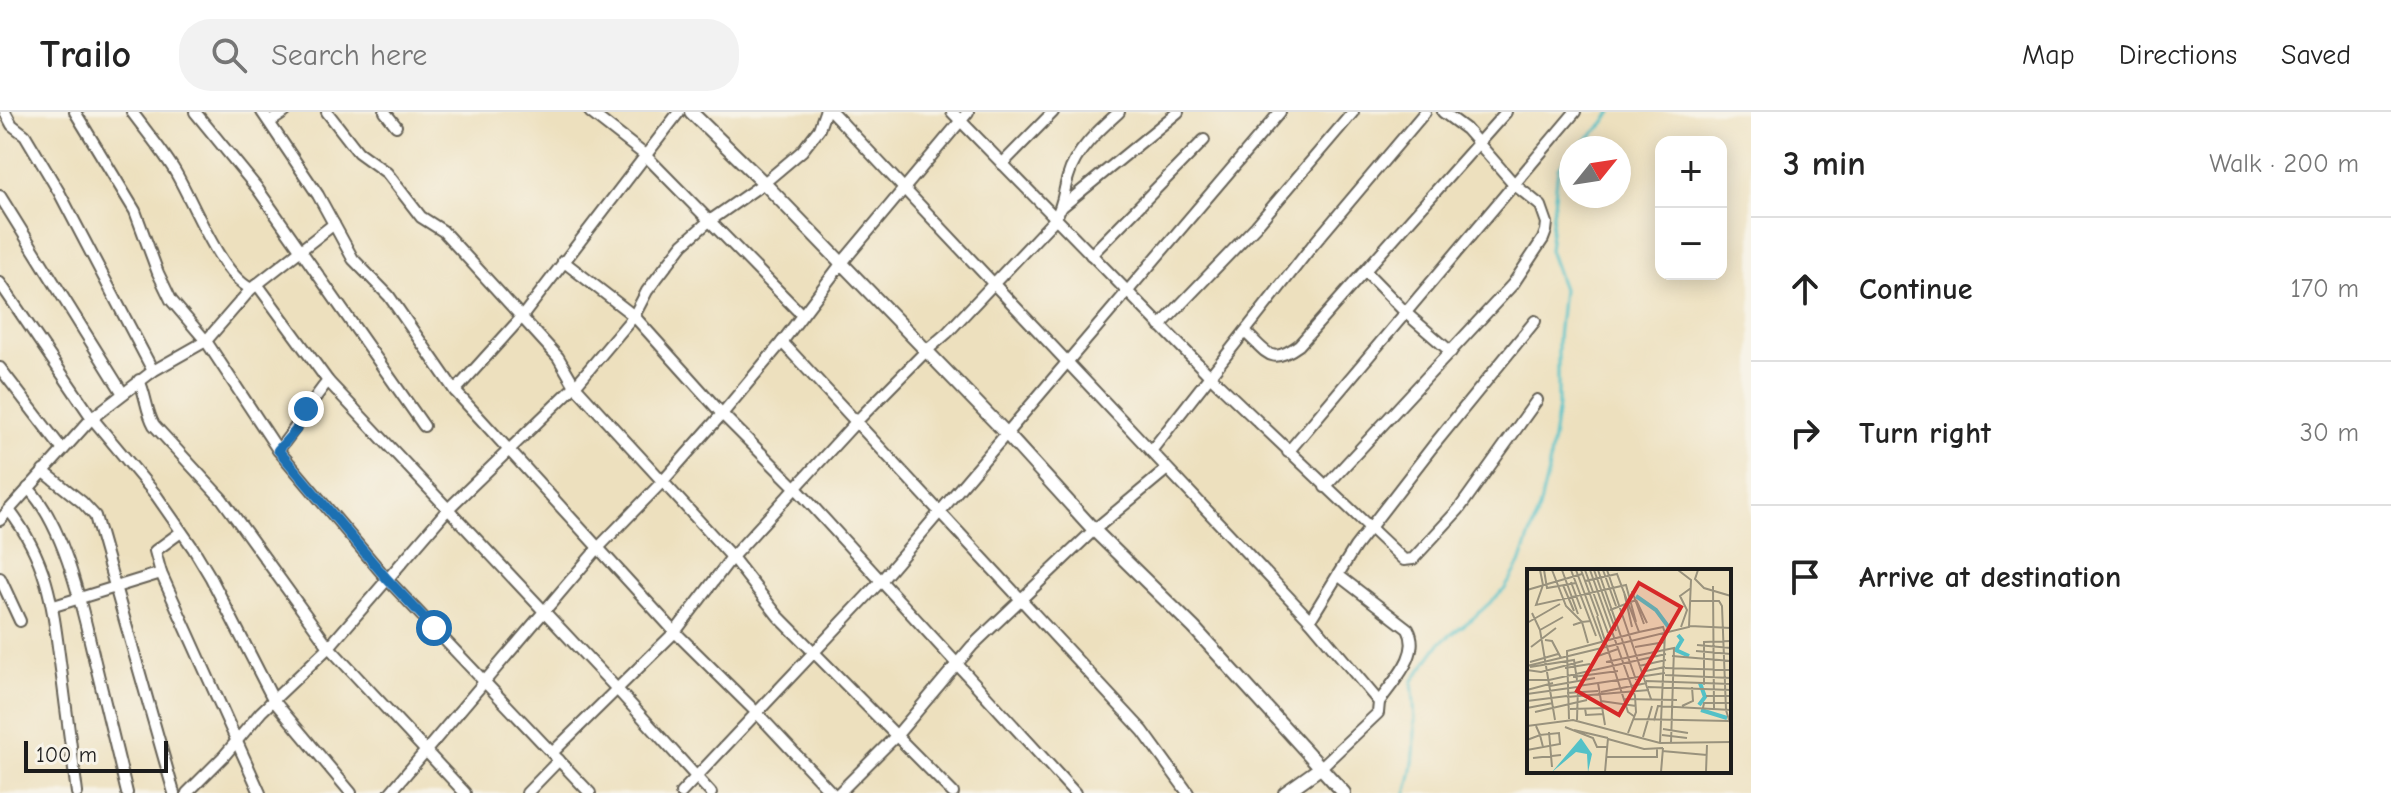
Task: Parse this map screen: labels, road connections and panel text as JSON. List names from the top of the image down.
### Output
{
  "scale_bar": "100 m",
  "north": "top right",
  "page": {
    "header": "Trailo",
    "search": "Search here",
    "nav": ["Map", "Directions", "Saved"],
    "heading": ["3 min", "Walk · 200 m"],
    "map_buttons": ["+", "−"],
    "list": [
      ["Continue", "170 m"],
      ["Turn right", "30 m"],
      "Arrive at destination"
    ],
    "scale": "100 m"
  }
}
